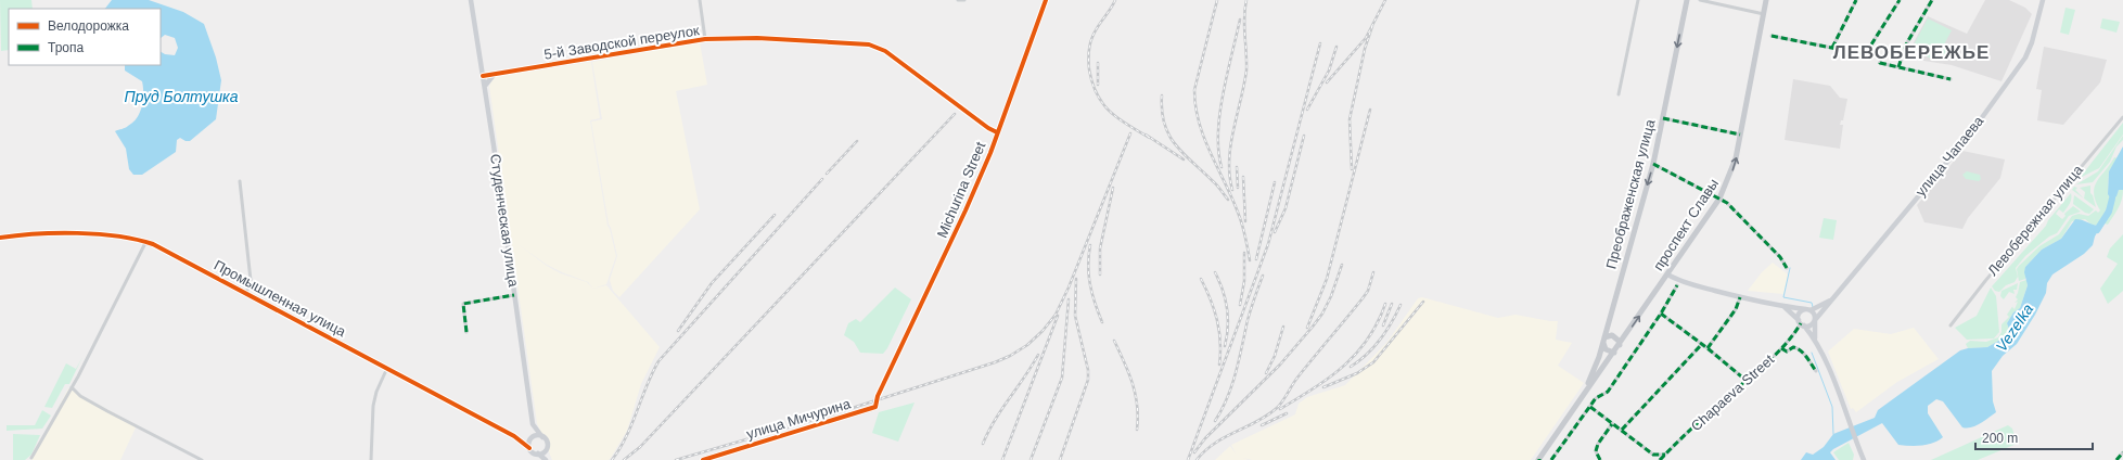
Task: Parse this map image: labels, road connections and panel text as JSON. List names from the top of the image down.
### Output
{
  "streets": {
    "main road": ["Преображенская улица", "проспект Славы"],
    "street": [
      "5-й Заводской переулок",
      "улица Чапаева",
      "Michurina Street",
      "Студенческая улица",
      "Левобережная улица",
      "Промышленная улица",
      "Chapaeva Street"
    ],
    "cycle path": ["улица Мичурина"]
  },
  "crossings": [
    ["5-й Заводской переулок", "Michurina Street"],
    ["5-й Заводской переулок", "Студенческая улица"],
    ["улица Чапаева", "Chapaeva Street"],
    ["Преображенская улица", "проспект Славы"],
    ["Студенческая улица", "Промышленная улица"]
  ],
  "one_way": ["Преображенская улица"],
  "districts": ["ЛЕВОБЕРЕЖЬЕ"],
  "water": ["Пруд Болтушка", "Vezelka"],
  "legend": ["Велодорожка", "Тропа"],
  "scale_bar": "200 m"
}
